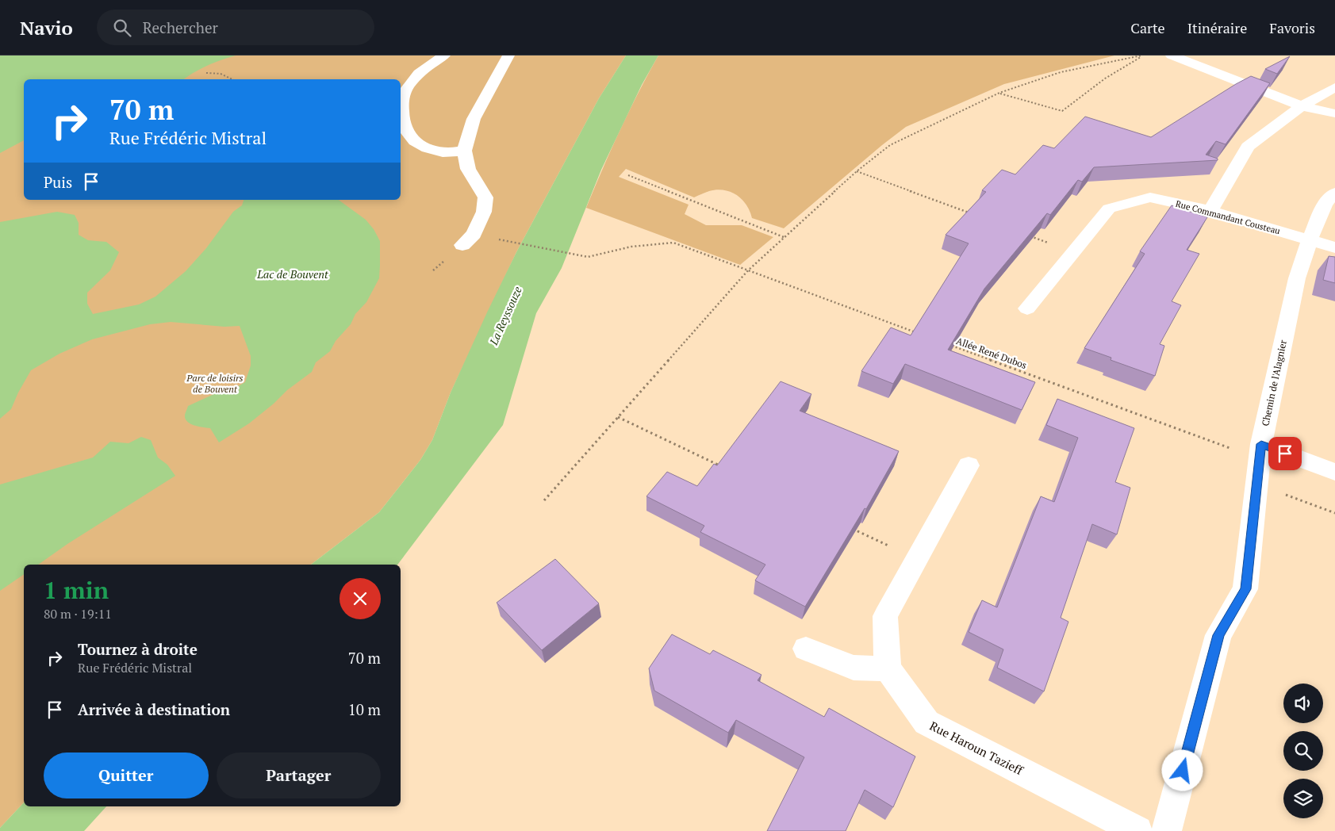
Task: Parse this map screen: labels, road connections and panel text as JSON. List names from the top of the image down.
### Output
{
  "streets": {
    "street": ["Rue Commandant Cousteau", "Chemin de l'Alagnier", "Rue Haroun Tazieff"],
    "path": ["Allée René Dubos"]
  },
  "crossings": [
    ["Rue Commandant Cousteau", "Chemin de l'Alagnier"],
    ["Allée René Dubos", "Chemin de l'Alagnier"]
  ],
  "water": ["Lac de Bouvent", "La Reyssouze"],
  "parks": ["Parc de loisirs de Bouvent"],
  "page": {
    "header": "Navio",
    "search": "Rechercher",
    "nav": ["Carte", "Itinéraire", "Favoris"],
    "turn": ["70 m", "Rue Frédéric Mistral"],
    "then": "Puis",
    "heading": ["1 min", "80 m · 19:11"],
    "list": [
      {
        "name": "Tournez à droite",
        "note": "Rue Frédéric Mistral",
        "value": "70 m"
      },
      {
        "name": "Arrivée à destination",
        "value": "10 m"
      }
    ],
    "buttons": ["Quitter", "Partager"]
  }
}
